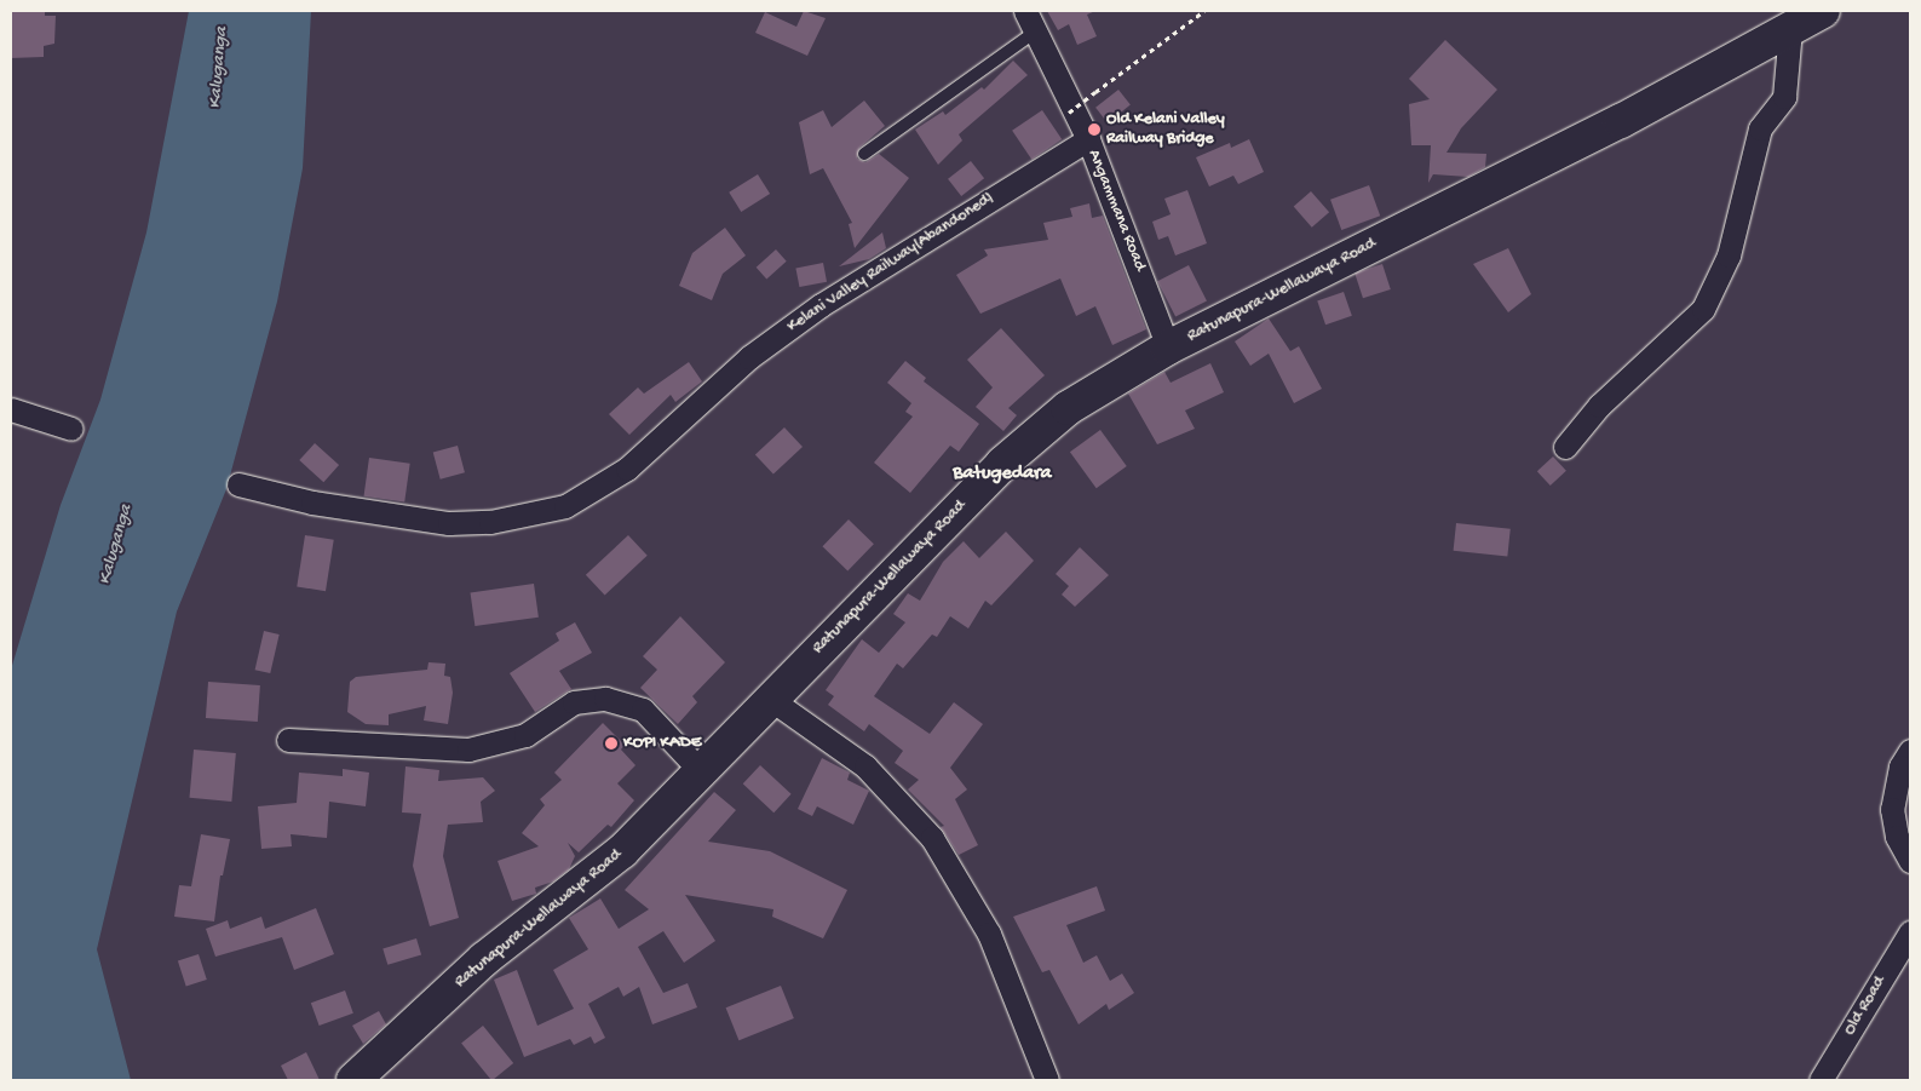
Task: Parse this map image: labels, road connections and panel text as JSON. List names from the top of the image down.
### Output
{
  "streets": {
    "highway": ["Ratunapura-Wellawaya Road"],
    "street": ["Angammana Road", "Kelani Valley Railway(Abandoned)", "Old Road"]
  },
  "crossings": [
    ["Angammana Road", "Kelani Valley Railway(Abandoned)"],
    ["Angammana Road", "Ratunapura-Wellawaya Road"]
  ],
  "districts": ["Batugedara"],
  "water": ["Kaluganga"],
  "places": ["Old Kelani Valley Railway Bridge", "KOPI KADE"]
}
